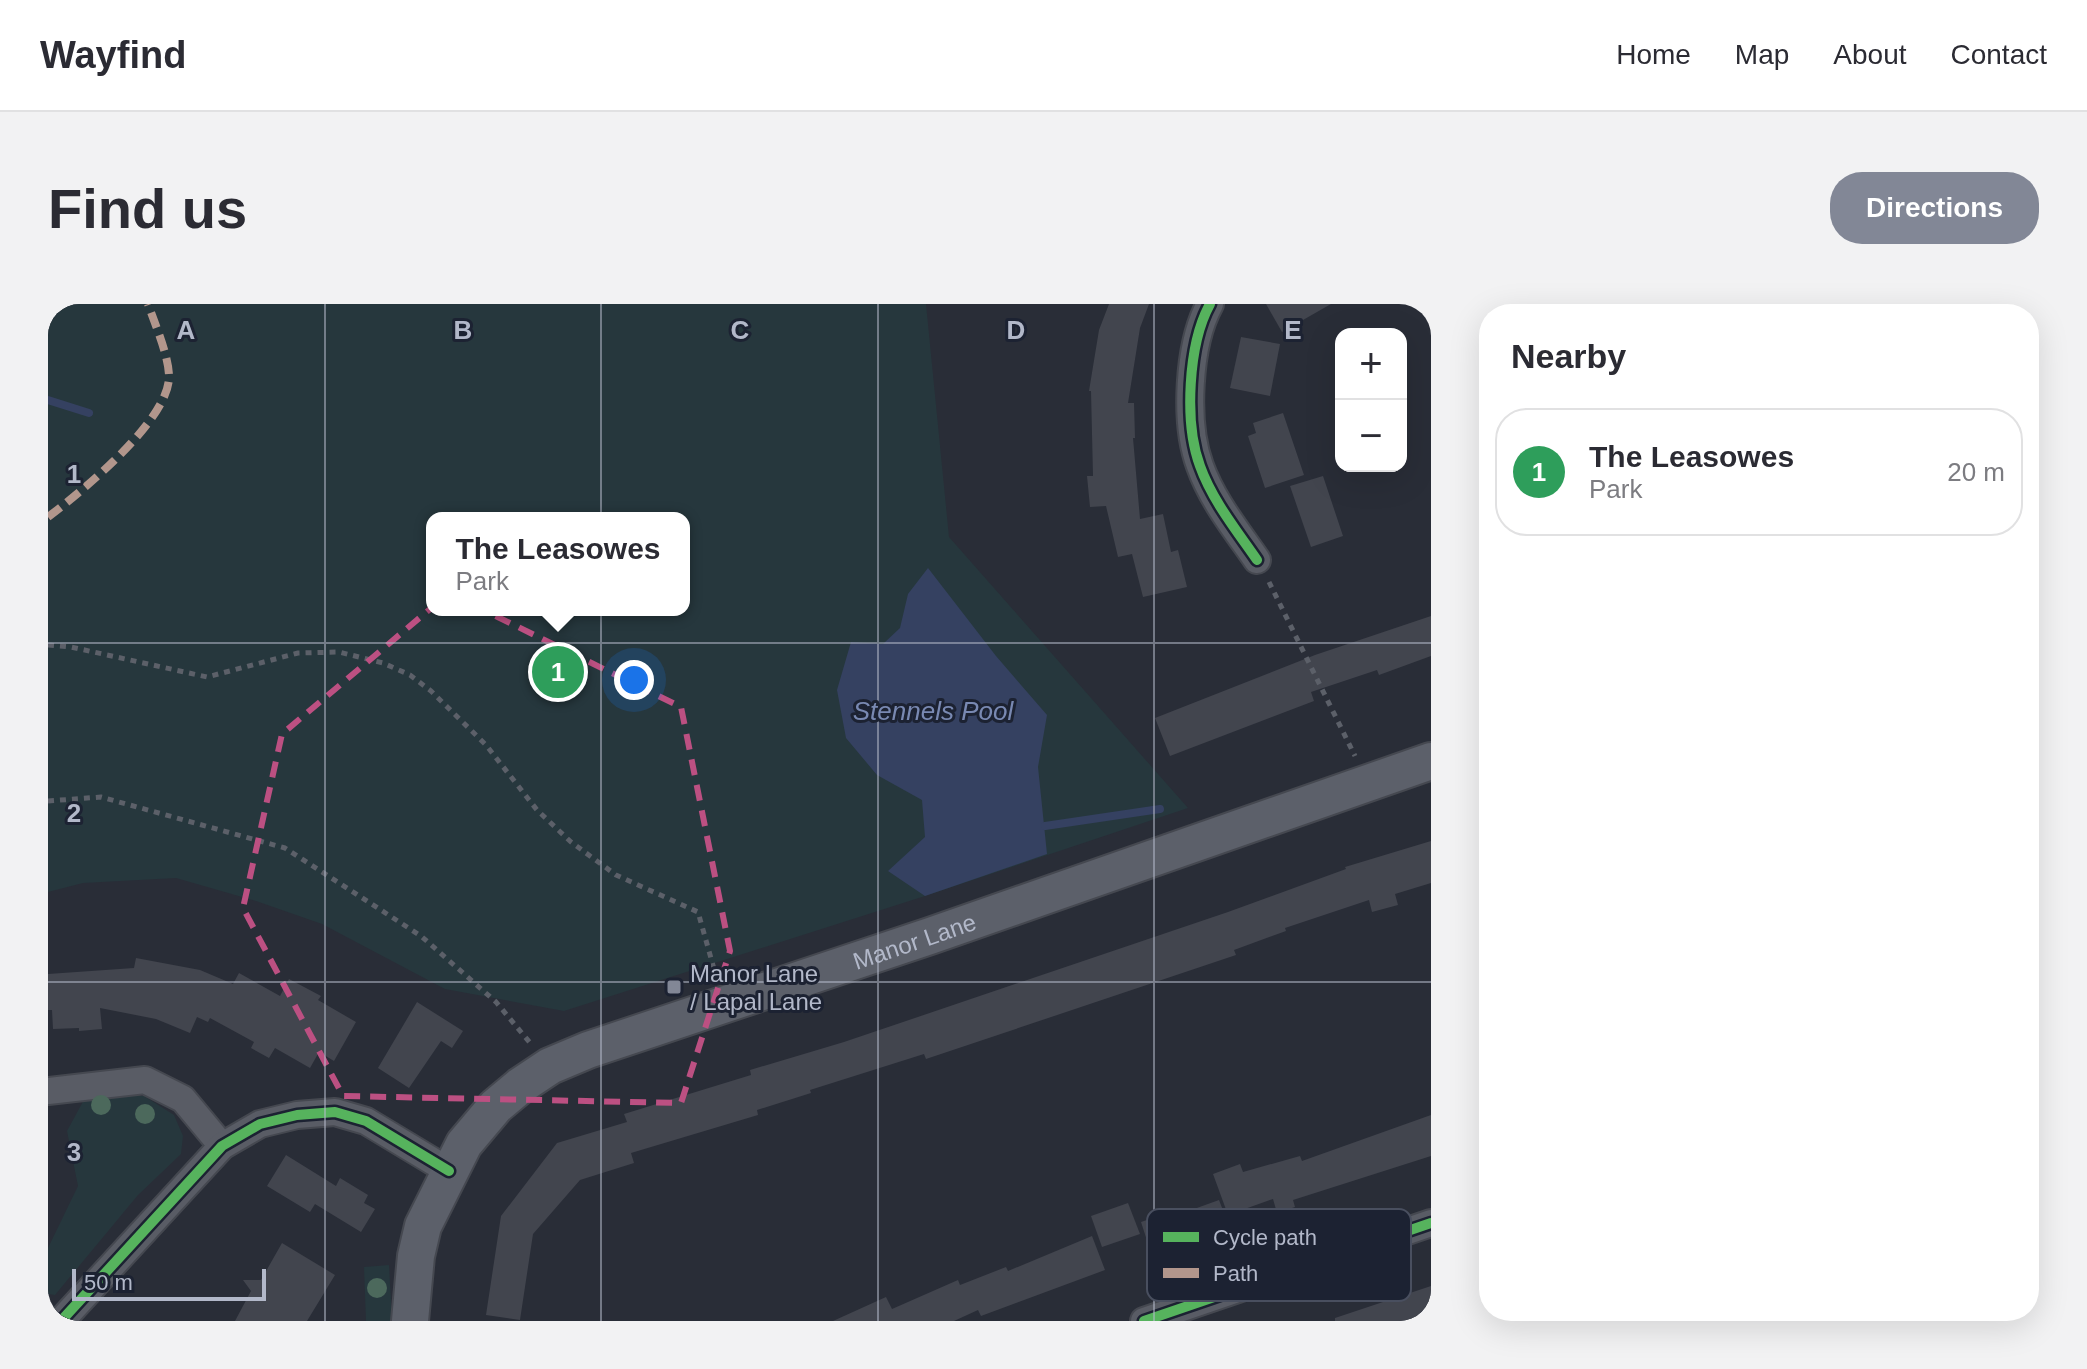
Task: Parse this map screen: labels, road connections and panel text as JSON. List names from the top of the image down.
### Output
{
  "streets": {
    "main road": ["Manor Lane"]
  },
  "water": ["Stennels Pool"],
  "places": {
    "transit": ["Manor Lane / Lapal Lane"]
  },
  "legend": ["Cycle path", "Path"],
  "scale_bar": "50 m",
  "page": {
    "header": "Wayfind",
    "nav": [
      "Home",
      "Map",
      "About",
      "Contact"
    ],
    "buttons": "Directions",
    "title": "Find us",
    "heading": "Nearby",
    "map_buttons": ["+", "−"],
    "list": [
      {
        "mark": "1",
        "name": "The Leasowes",
        "note": "Park",
        "value": "20 m"
      }
    ],
    "popup": ["The Leasowes", "Park"],
    "pins": "1",
    "scale": "50 m"
  },
  "grid": {
    "columns": [
      "A",
      "B",
      "C",
      "D",
      "E"
    ],
    "rows": ["1", "2", "3"]
  }
}
